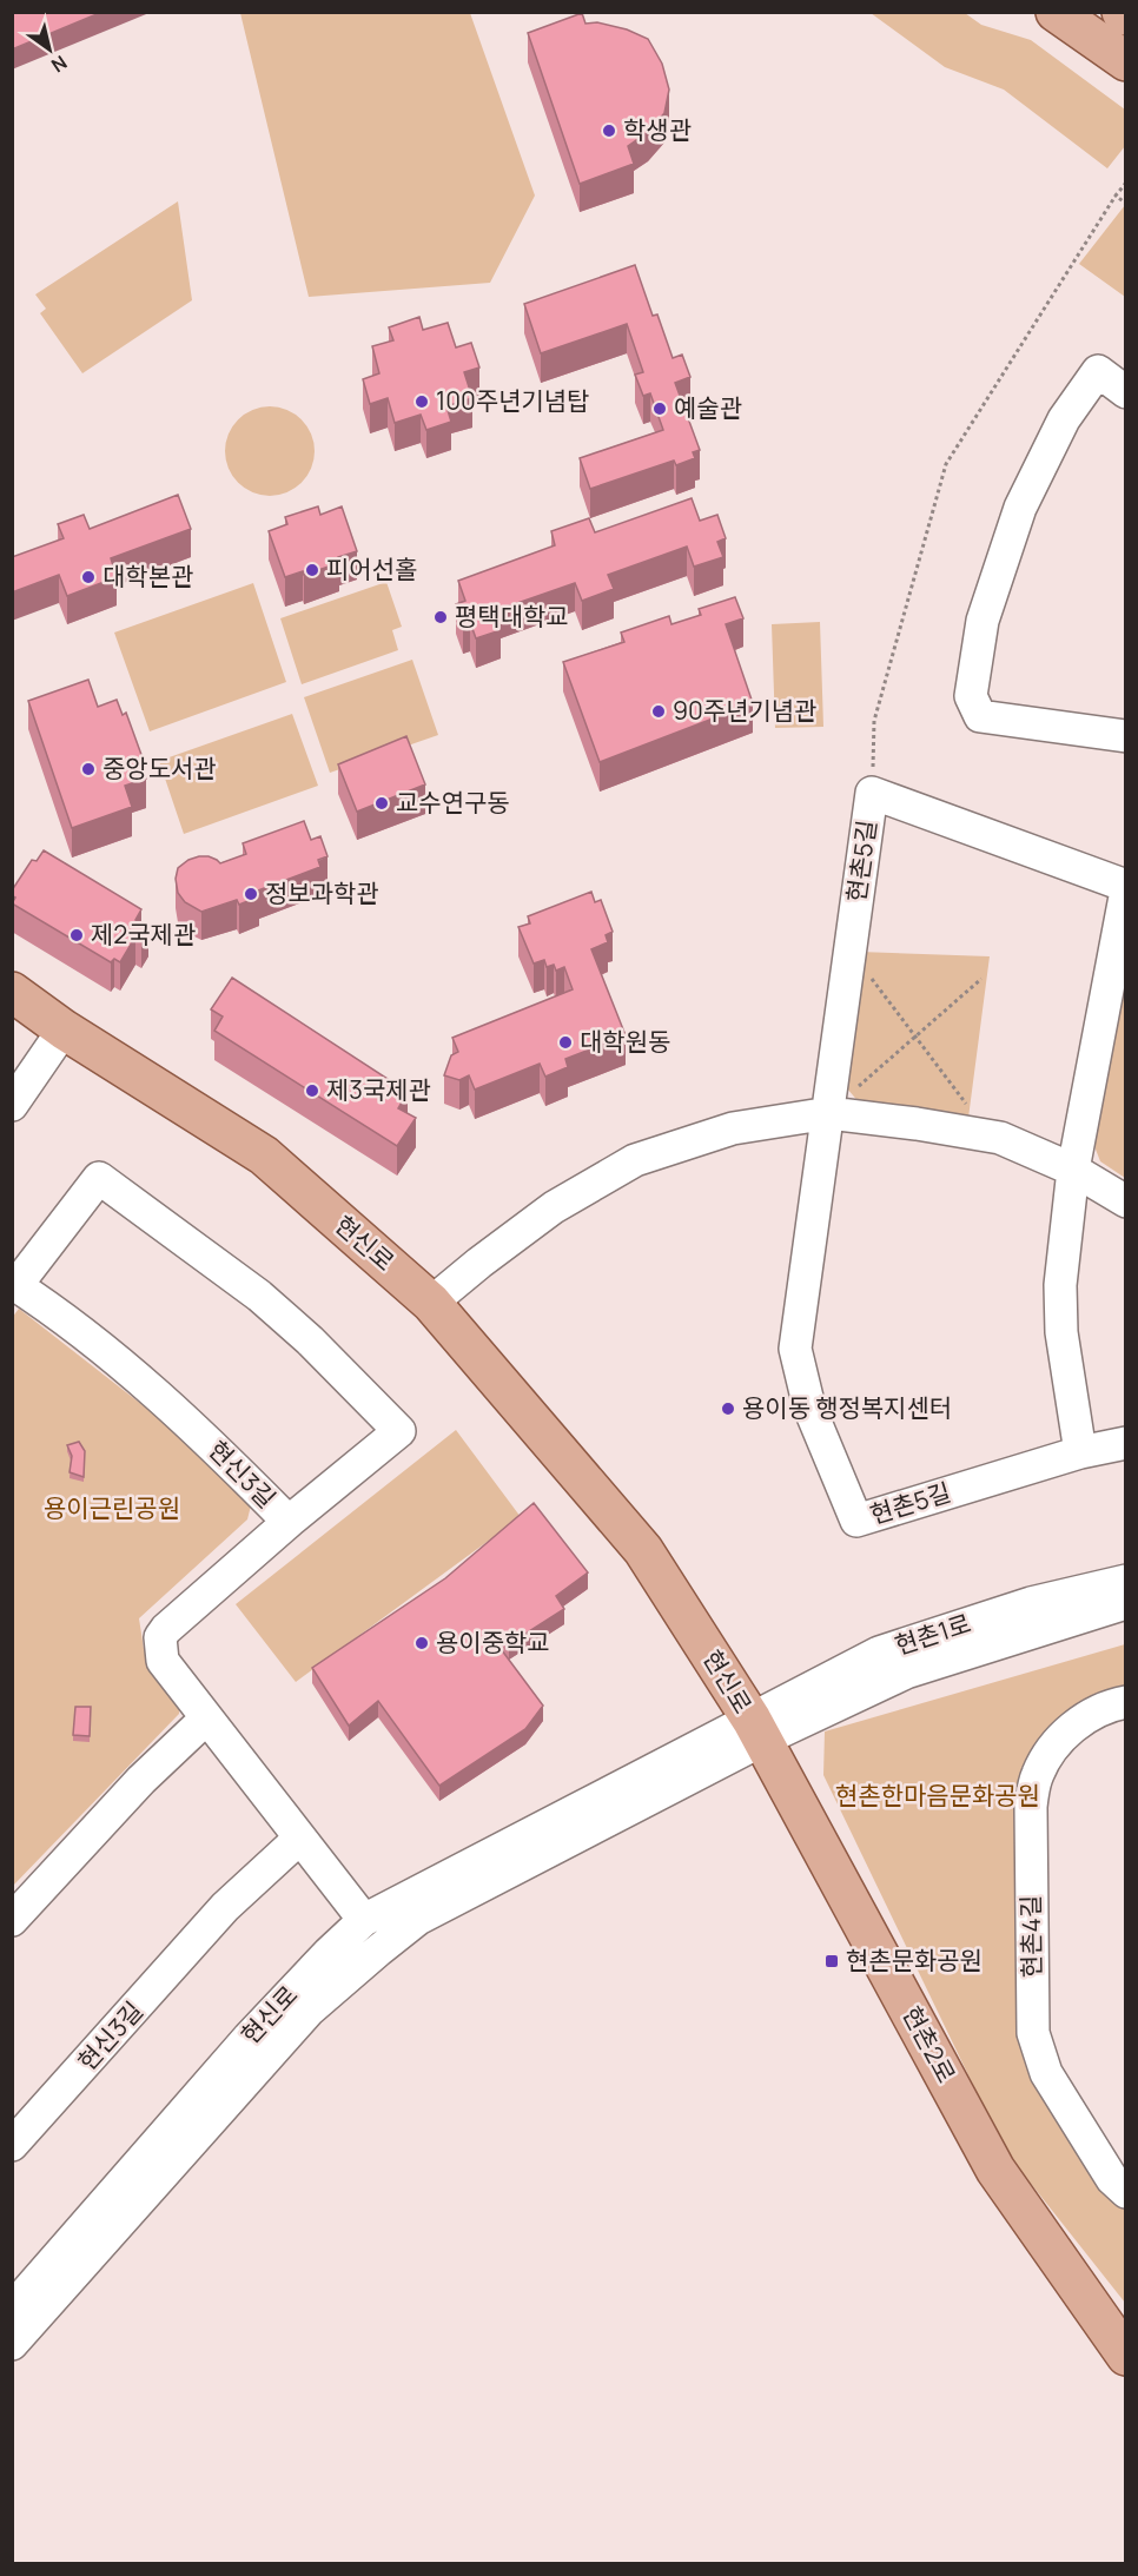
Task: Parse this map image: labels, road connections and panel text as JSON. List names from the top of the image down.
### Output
{
  "streets": {
    "main road": ["현신로", "현촌2로"],
    "street": [
      "현촌5길",
      "현신3길",
      "현촌1로",
      "현촌4길"
    ]
  },
  "crossings": [
    ["현신로", "현신3길"],
    ["현신로", "현촌1로"],
    ["현신로", "현촌2로"],
    ["현촌1로", "현촌2로"]
  ],
  "parks": ["용이근린공원", "현촌한마음문화공원"],
  "places": {
    "other": [
      "학생관",
      "100주년기념탑",
      "예술관",
      "피어선홀",
      "대학본관",
      "평택대학교",
      "90주년기념관",
      "중앙도서관",
      "교수연구동",
      "정보과학관",
      "제2국제관",
      "대학원동",
      "제3국제관",
      "용이동 행정복지센터",
      "용이중학교"
    ],
    "transit": ["현촌문화공원"]
  },
  "north": "bottom right"
}
